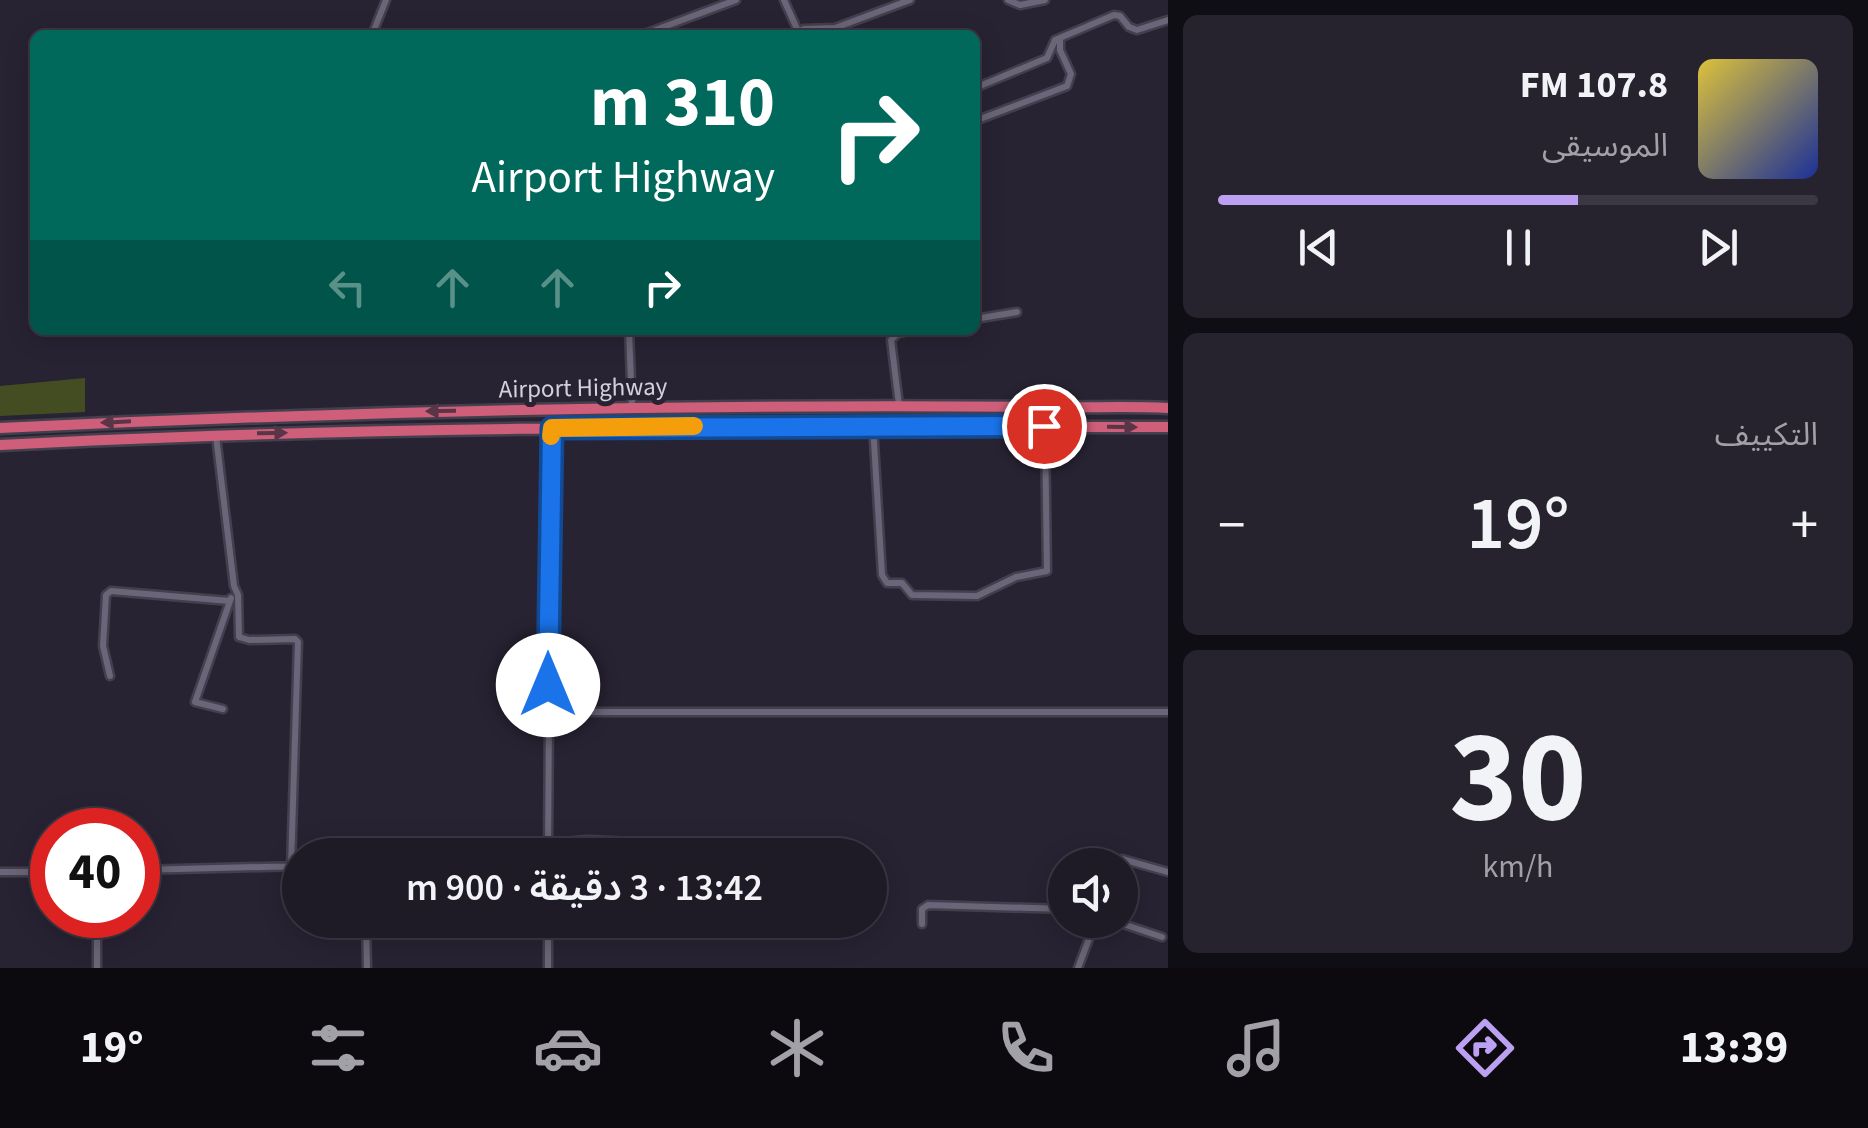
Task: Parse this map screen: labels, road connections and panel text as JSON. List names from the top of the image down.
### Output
{
  "streets": {
    "highway": ["Airport Highway"]
  },
  "page": {
    "turn": ["310 m", "Airport Highway"],
    "song": ["107.8 FM", "الموسيقى"],
    "tile": [
      "التكييف",
      ["30", "km/h"]
    ],
    "heat": ["−", "19°", "+"],
    "limit": "40",
    "trip": "13:42 · 3 دقيقة · 900 m",
    "tabs": ["13:39", "19°"]
  }
}
